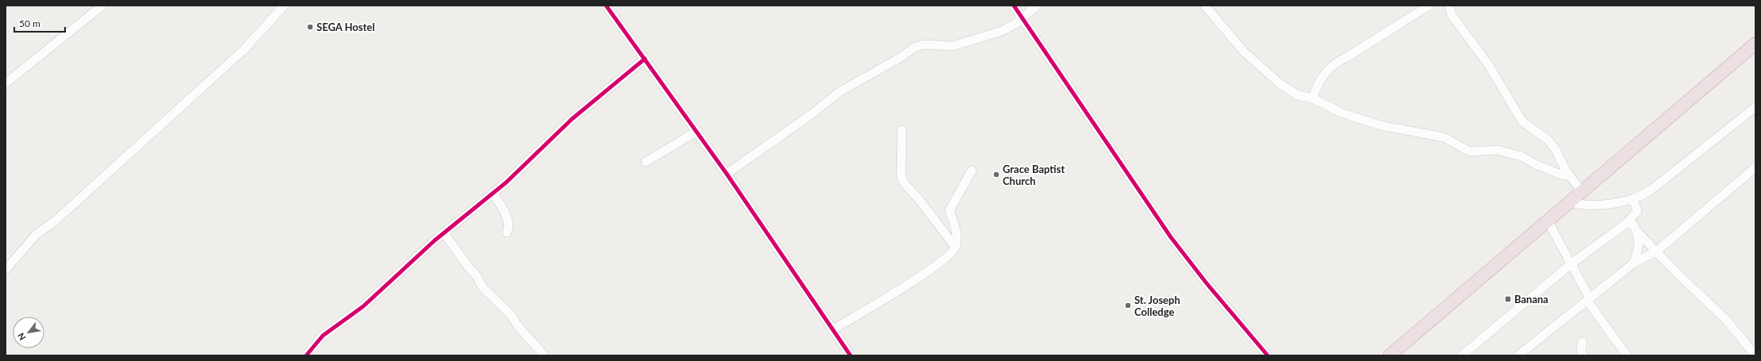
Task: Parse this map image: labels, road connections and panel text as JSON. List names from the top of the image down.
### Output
{
  "places": {
    "other": ["SEGA Hostel", "Grace Baptist Church", "St. Joseph Colledge"],
    "transit": ["Banana"]
  },
  "scale_bar": "50 m",
  "north": "bottom left"
}
